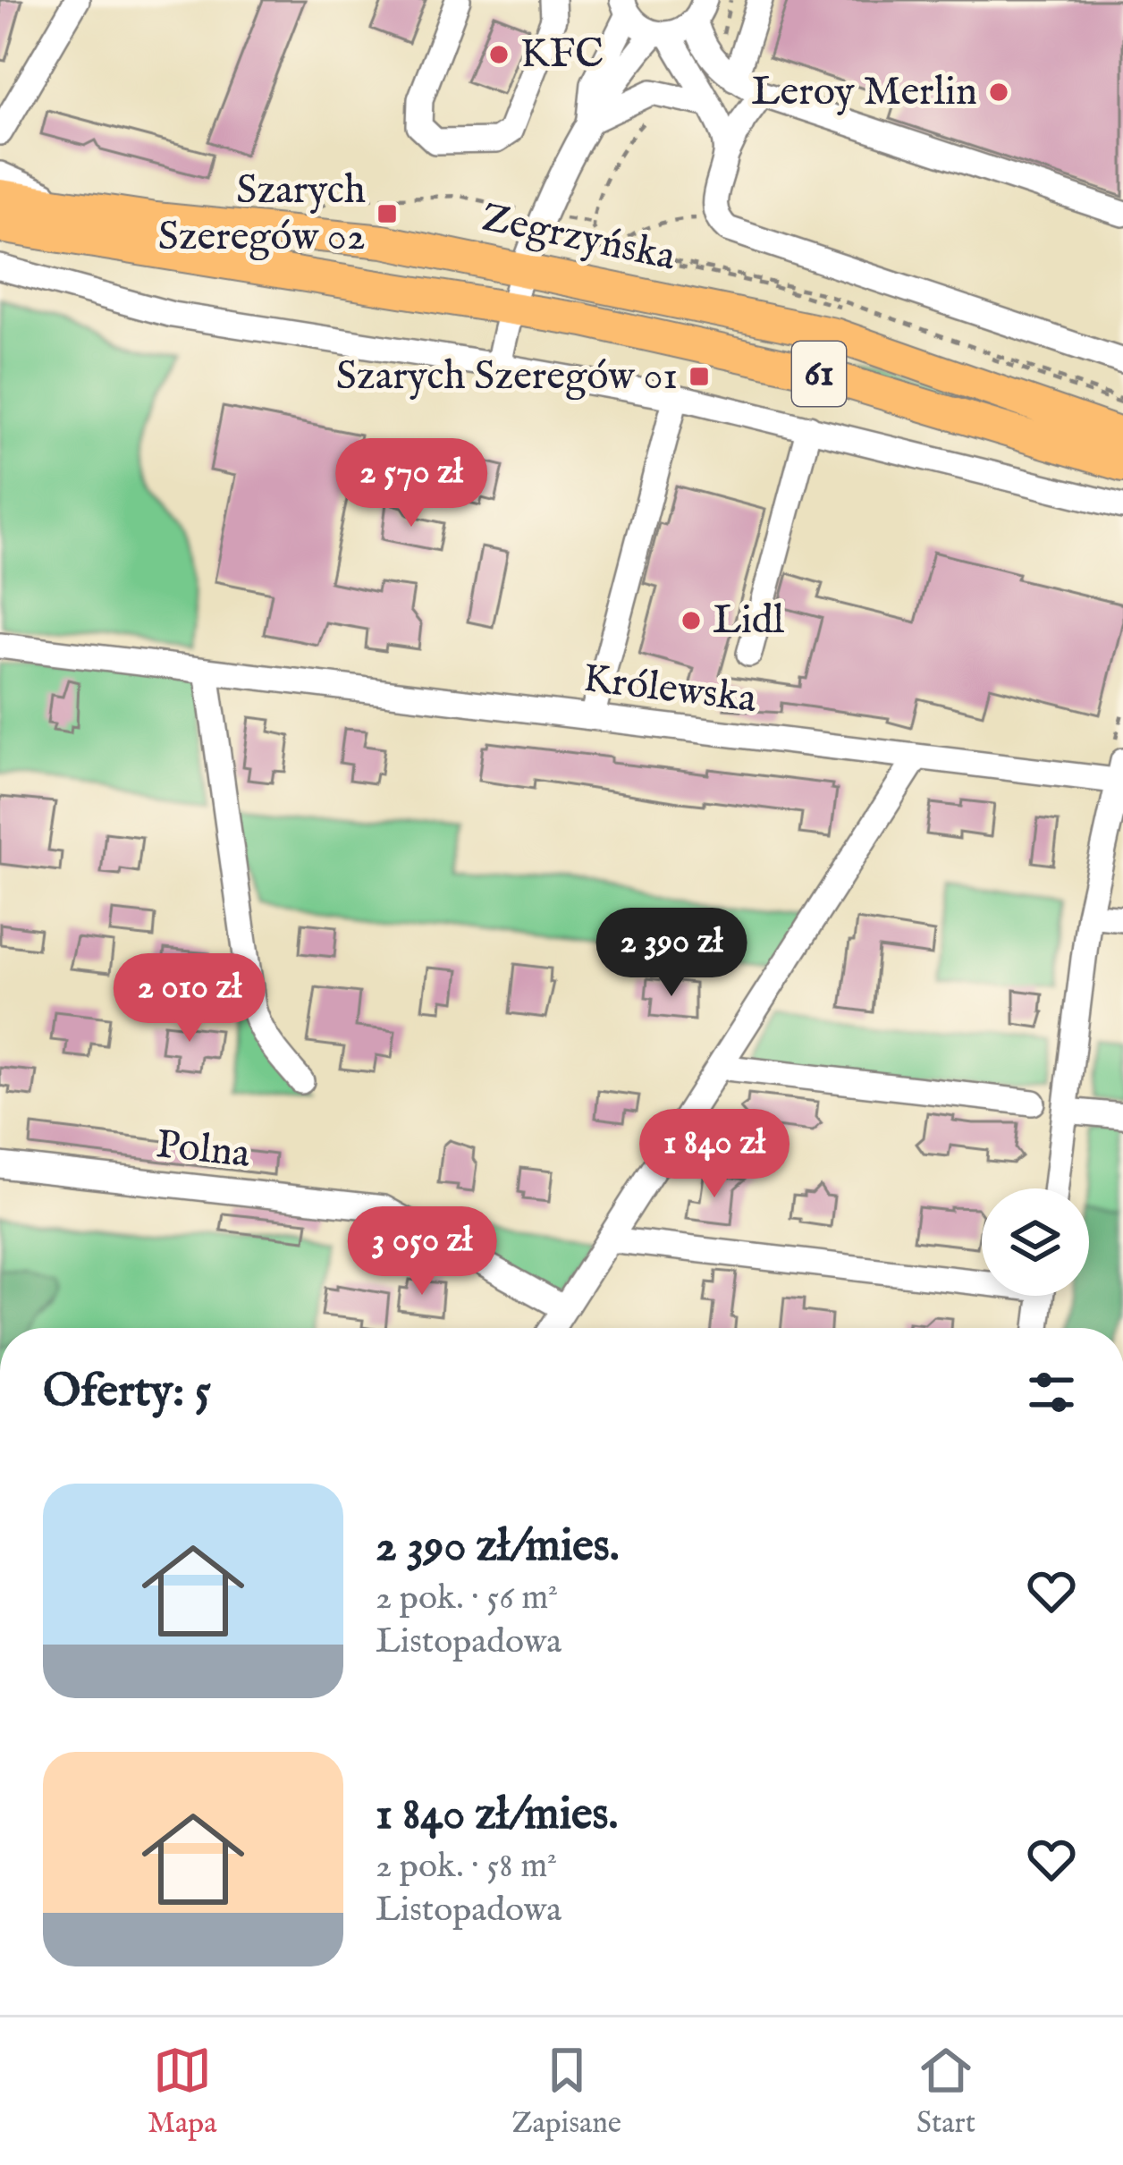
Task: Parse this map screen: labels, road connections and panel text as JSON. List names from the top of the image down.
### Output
{
  "streets": {
    "main road": ["Zegrzyńska", "61"],
    "street": ["Królewska", "Polna"]
  },
  "places": {
    "other": ["KFC", "Leroy Merlin", "Lidl"],
    "transit": ["Szarych Szeregów 02", "Szarych Szeregów 01"]
  },
  "page": {
    "price": [
      "2 570 zł",
      "2 390 zł",
      "2 010 zł",
      "1 840 zł",
      "3 050 zł"
    ],
    "heading": "Oferty: 5",
    "list": [
      {
        "name": "2 390 zł/mies.",
        "note": "2 pok. · 56 m² · Listopadowa"
      },
      {
        "name": "1 840 zł/mies.",
        "note": "2 pok. · 58 m² · Listopadowa"
      }
    ],
    "tabs": ["Mapa", "Zapisane", "Start"]
  }
}
